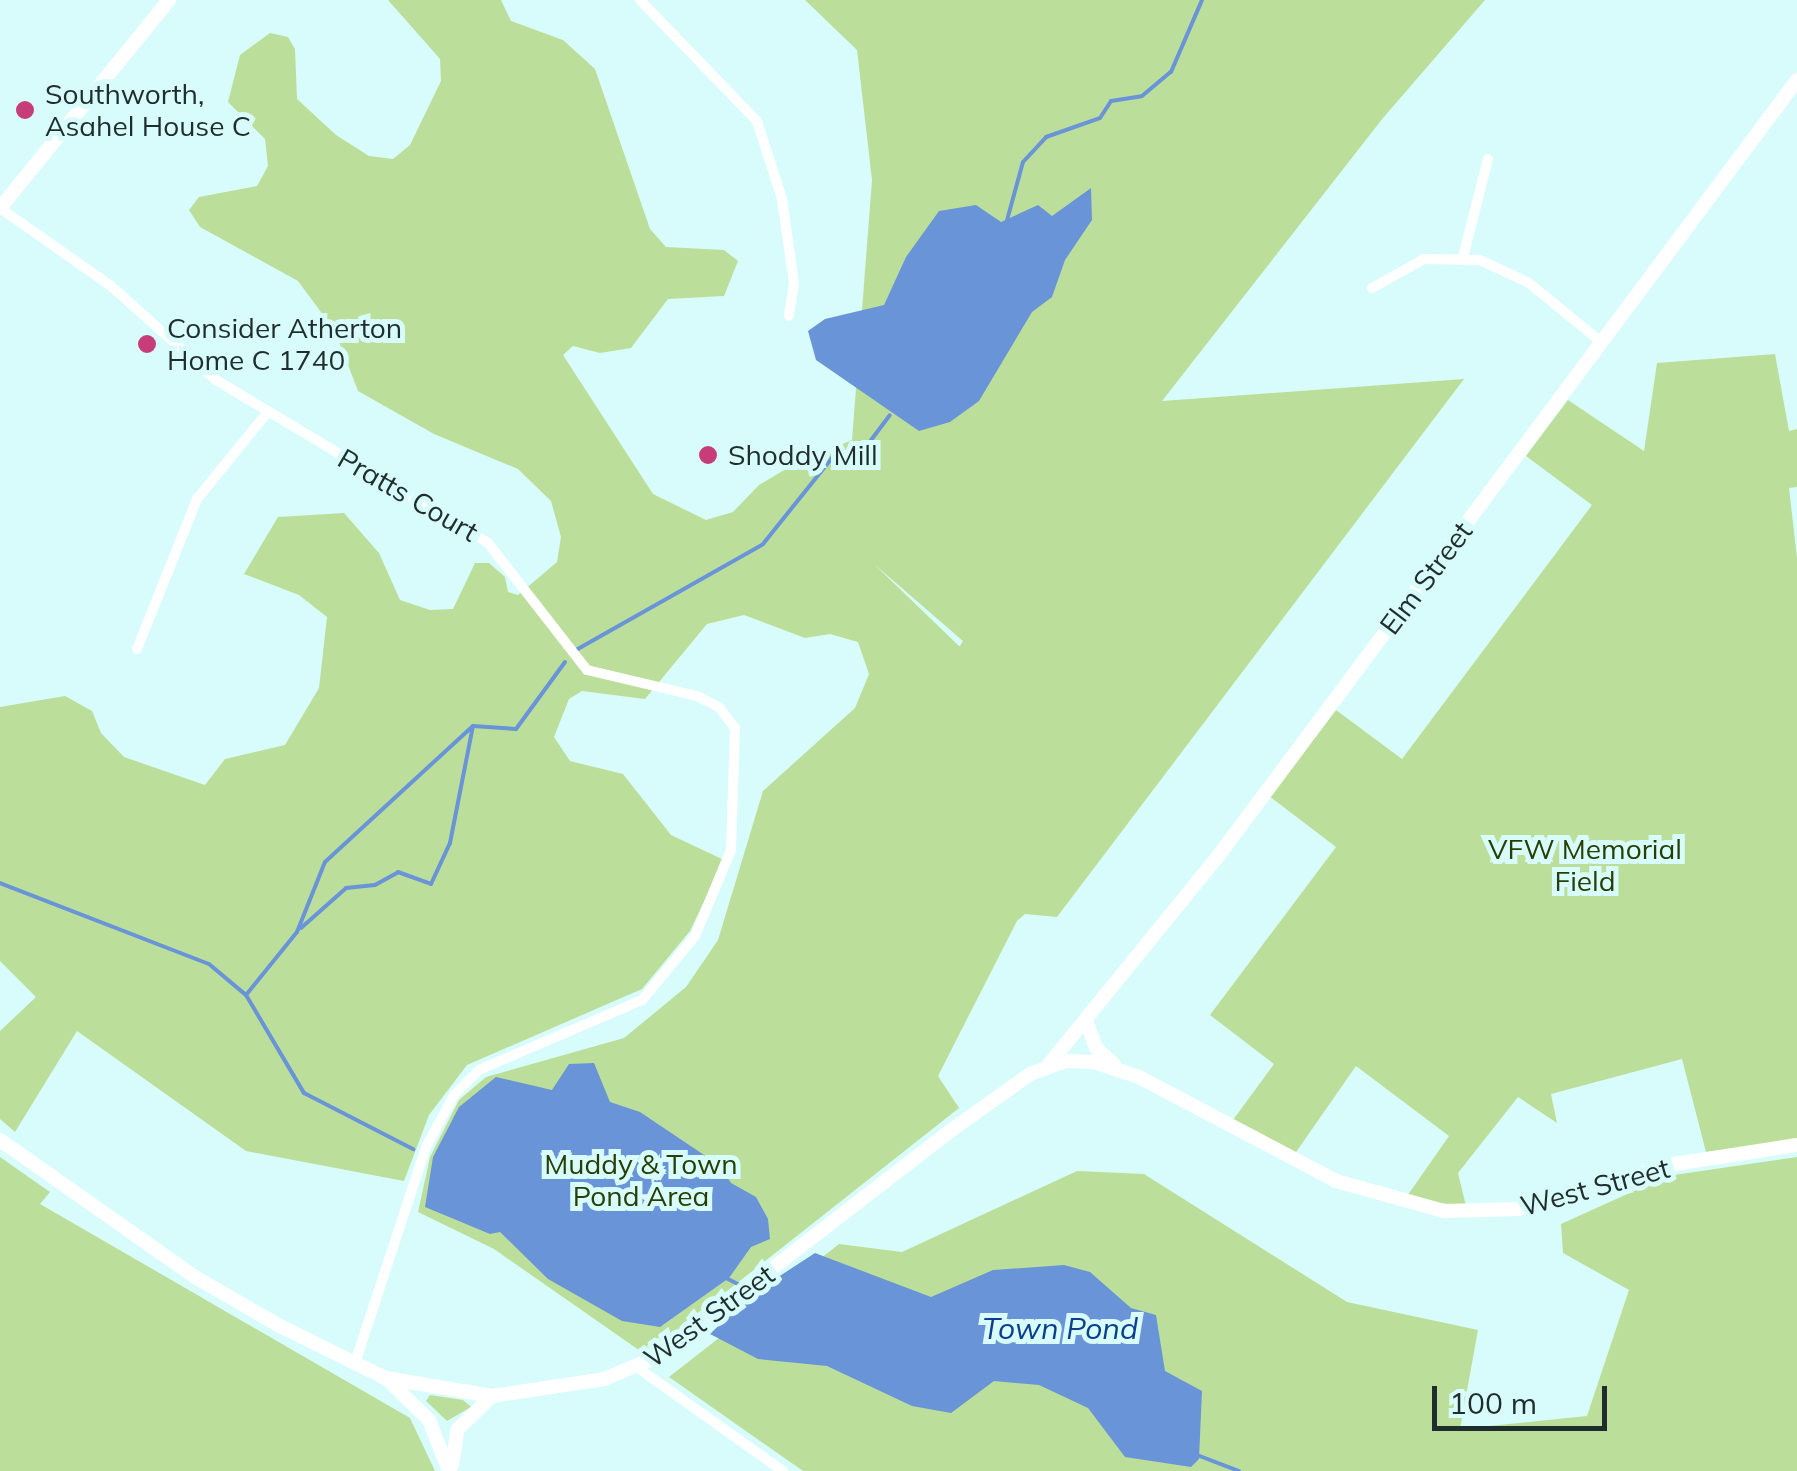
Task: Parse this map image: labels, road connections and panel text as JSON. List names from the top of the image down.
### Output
{
  "streets": {
    "street": ["Pratts Court", "Elm Street", "West Street"]
  },
  "crossings": [
    ["Pratts Court", "West Street"],
    ["Elm Street", "West Street"]
  ],
  "water": ["Town Pond"],
  "parks": ["VFW Memorial Field", "Muddy & Town Pond Area"],
  "places": ["Southworth, Asahel House C", "Consider Atherton Home C 1740", "Shoddy Mill"],
  "scale_bar": "100 m"
}
